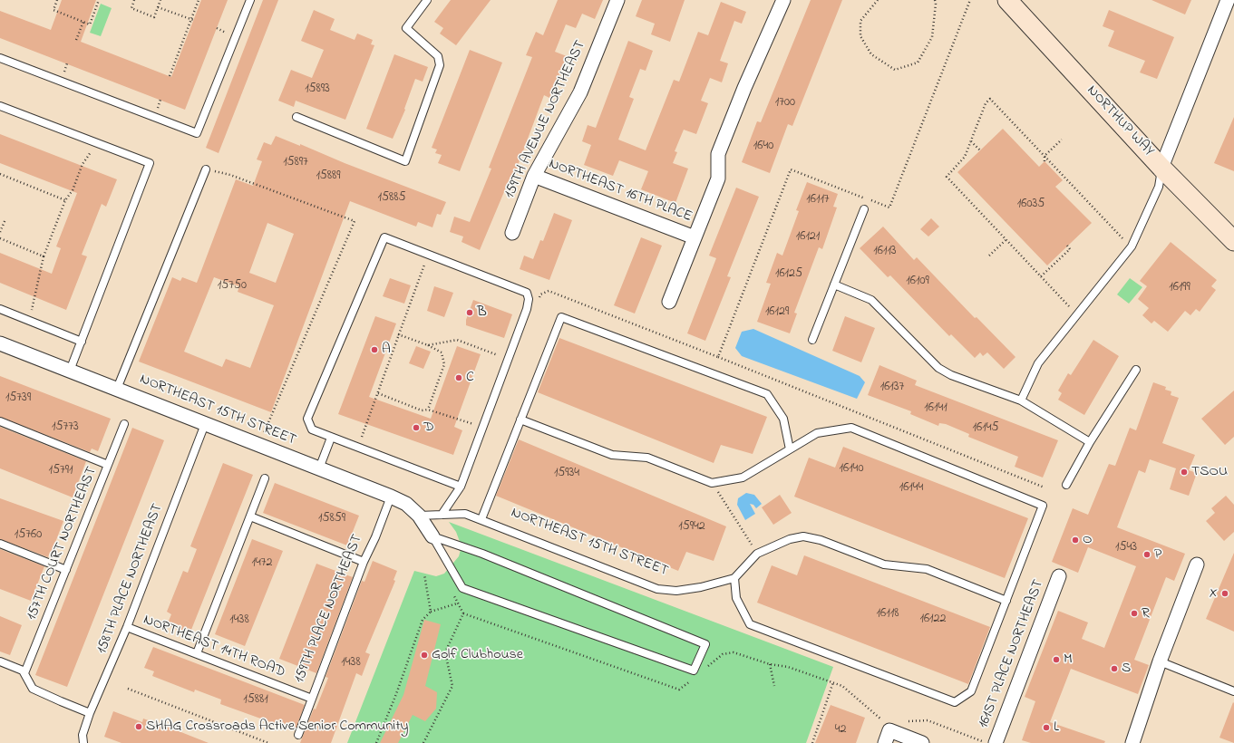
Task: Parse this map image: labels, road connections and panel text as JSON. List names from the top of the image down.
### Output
{
  "streets": {
    "street": [
      "159TH AVENUE NORTHEAST",
      "NORTHUP WAY",
      "NORTHEAST 16TH PLACE",
      "NORTHEAST 15TH STREET",
      "161ST PLACE NORTHEAST"
    ],
    "lane": [
      "157TH COURT NORTHEAST",
      "158TH PLACE NORTHEAST",
      "159TH PLACE NORTHEAST",
      "NORTHEAST 14TH ROAD"
    ]
  },
  "crossings": [
    ["159TH AVENUE NORTHEAST", "NORTHEAST 16TH PLACE"],
    ["NORTHEAST 15TH STREET", "158TH PLACE NORTHEAST"],
    ["NORTHEAST 15TH STREET", "159TH PLACE NORTHEAST"],
    ["158TH PLACE NORTHEAST", "NORTHEAST 14TH ROAD"],
    ["159TH PLACE NORTHEAST", "NORTHEAST 14TH ROAD"]
  ],
  "places": [
    "B",
    "A",
    "C",
    "D",
    "TSOU",
    "O",
    "P",
    "X",
    "R",
    "Golf Clubhouse",
    "M",
    "S",
    "SHAG Crossroads Active Senior Community",
    "L"
  ],
  "house_numbers": [
    "15893",
    "1700",
    "1640",
    "15897",
    "15889",
    "15885",
    "16117",
    "16035",
    "16121",
    "16113",
    "16125",
    "16109",
    "15750",
    "16199",
    "16129",
    "16137",
    "15739",
    "16141",
    "15773",
    "16145",
    "16140",
    "15791",
    "15934",
    "16144",
    "15859",
    "15942",
    "15760",
    "1543",
    "1472",
    "16118",
    "16122",
    "1438",
    "1438",
    "15881",
    "42"
  ]
}
